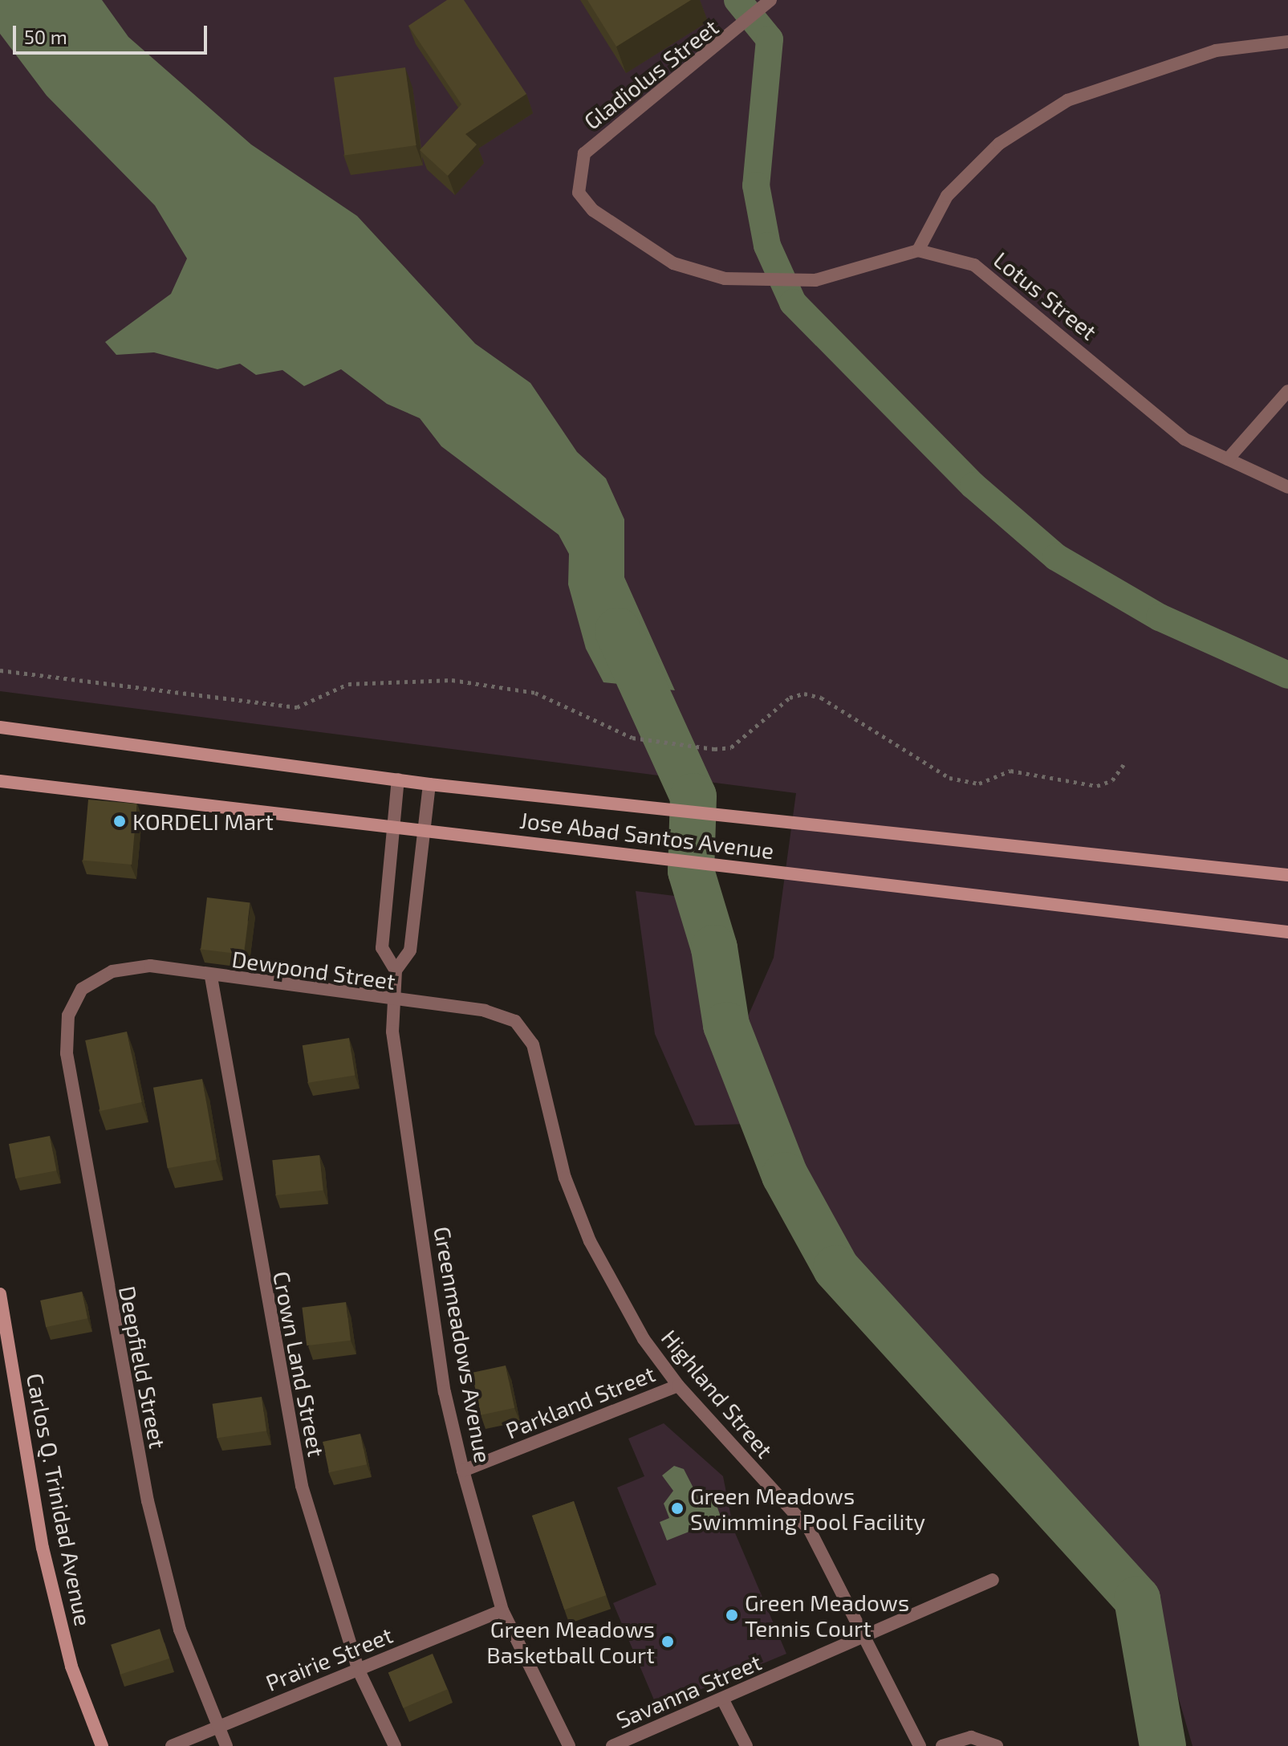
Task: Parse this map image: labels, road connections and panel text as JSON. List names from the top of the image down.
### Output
{
  "streets": {
    "main road": ["Jose Abad Santos Avenue", "Carlos Q. Trinidad Avenue"],
    "street": [
      "Gladiolus Street",
      "Lotus Street",
      "Dewpond Street",
      "Greenmeadows Avenue",
      "Crown Land Street",
      "Deepfield Street",
      "Highland Street",
      "Parkland Street",
      "Prairie Street",
      "Savanna Street"
    ]
  },
  "crossings": [
    ["Gladiolus Street", "Lotus Street"],
    ["Jose Abad Santos Avenue", "Greenmeadows Avenue"],
    ["Dewpond Street", "Greenmeadows Avenue"],
    ["Dewpond Street", "Crown Land Street"],
    ["Dewpond Street", "Deepfield Street"],
    ["Dewpond Street", "Highland Street"],
    ["Greenmeadows Avenue", "Parkland Street"],
    ["Greenmeadows Avenue", "Prairie Street"],
    ["Crown Land Street", "Prairie Street"],
    ["Deepfield Street", "Prairie Street"],
    ["Highland Street", "Parkland Street"],
    ["Highland Street", "Savanna Street"]
  ],
  "places": [
    "KORDELI Mart",
    "Green Meadows Swimming Pool Facility",
    "Green Meadows Tennis Court",
    "Green Meadows Basketball Court"
  ],
  "scale_bar": "50 m"
}
